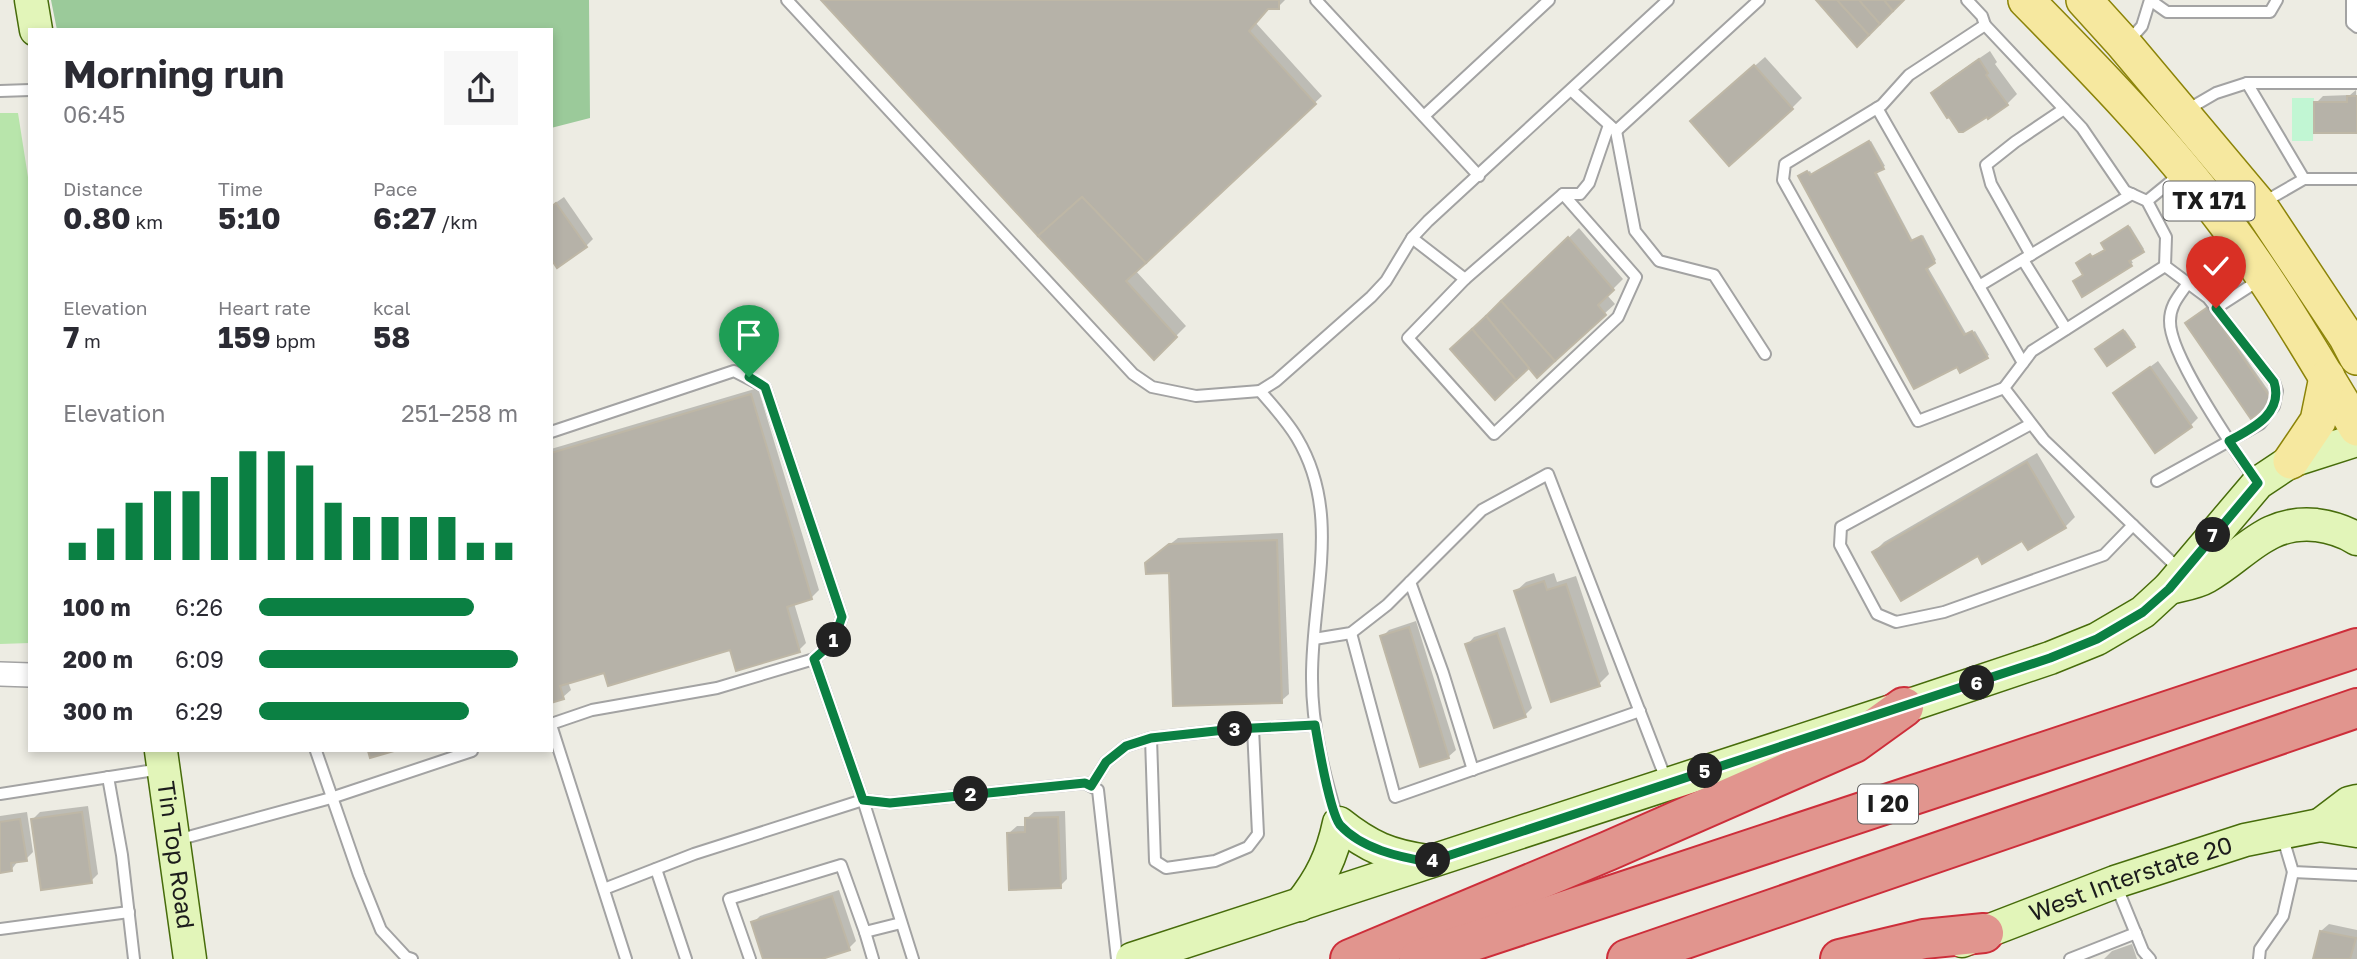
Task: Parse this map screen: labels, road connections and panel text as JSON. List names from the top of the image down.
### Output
{
  "streets": {
    "highway": ["I 20"],
    "main road": ["TX 171", "Tin Top Road", "West Interstate 20"]
  },
  "page": {
    "heading": ["Morning run", "06:45"],
    "stats": [
      ["Distance", "0.80 km"],
      ["Time", "5:10"],
      ["Pace", "6:27 /km"],
      ["Elevation", "7 m"],
      ["Heart rate", "159 bpm"],
      ["kcal", "58"]
    ],
    "chart": ["Elevation", "251–258 m"],
    "pins": [
      "7",
      "1",
      "6",
      "3",
      "5",
      "2",
      "4"
    ],
    "list": [
      {
        "name": "100 m",
        "note": "6:26"
      },
      {
        "name": "200 m",
        "note": "6:09"
      },
      {
        "name": "300 m",
        "note": "6:29"
      }
    ]
  }
}
